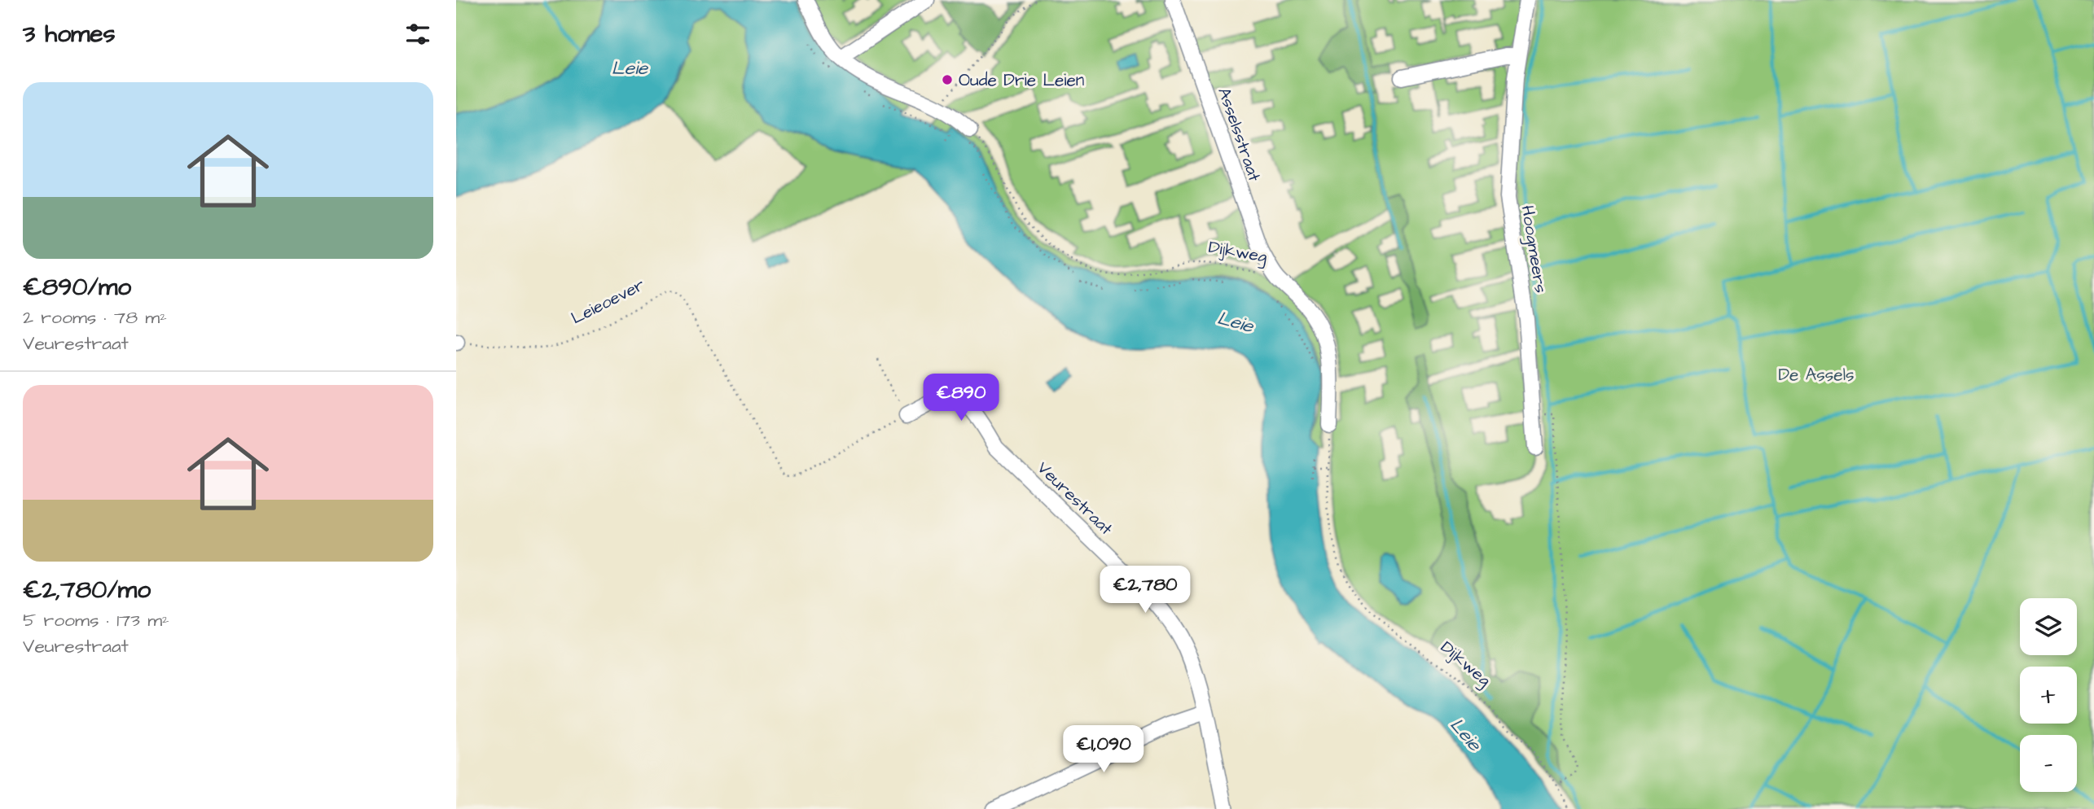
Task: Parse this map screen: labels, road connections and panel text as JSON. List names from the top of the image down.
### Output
{
  "streets": {
    "street": [
      "Asselsstraat",
      "Hoogmeers",
      "Dijkweg",
      "Veurestraat"
    ],
    "path": ["Leieoever"]
  },
  "crossings": [
    ["Asselsstraat", "Dijkweg"],
    ["Leieoever", "Veurestraat"]
  ],
  "water": ["Leie"],
  "parks": ["De Assels"],
  "places": ["Oude Drie Leien"],
  "page": {
    "heading": "3 homes",
    "list": [
      {
        "name": "€890/mo",
        "note": "2 rooms · 78 m² · Veurestraat"
      },
      {
        "name": "€2,780/mo",
        "note": "5 rooms · 173 m² · Veurestraat"
      }
    ],
    "price": ["€890", "€2,780", "€1,090"],
    "map_buttons": ["+", "−"]
  }
}
